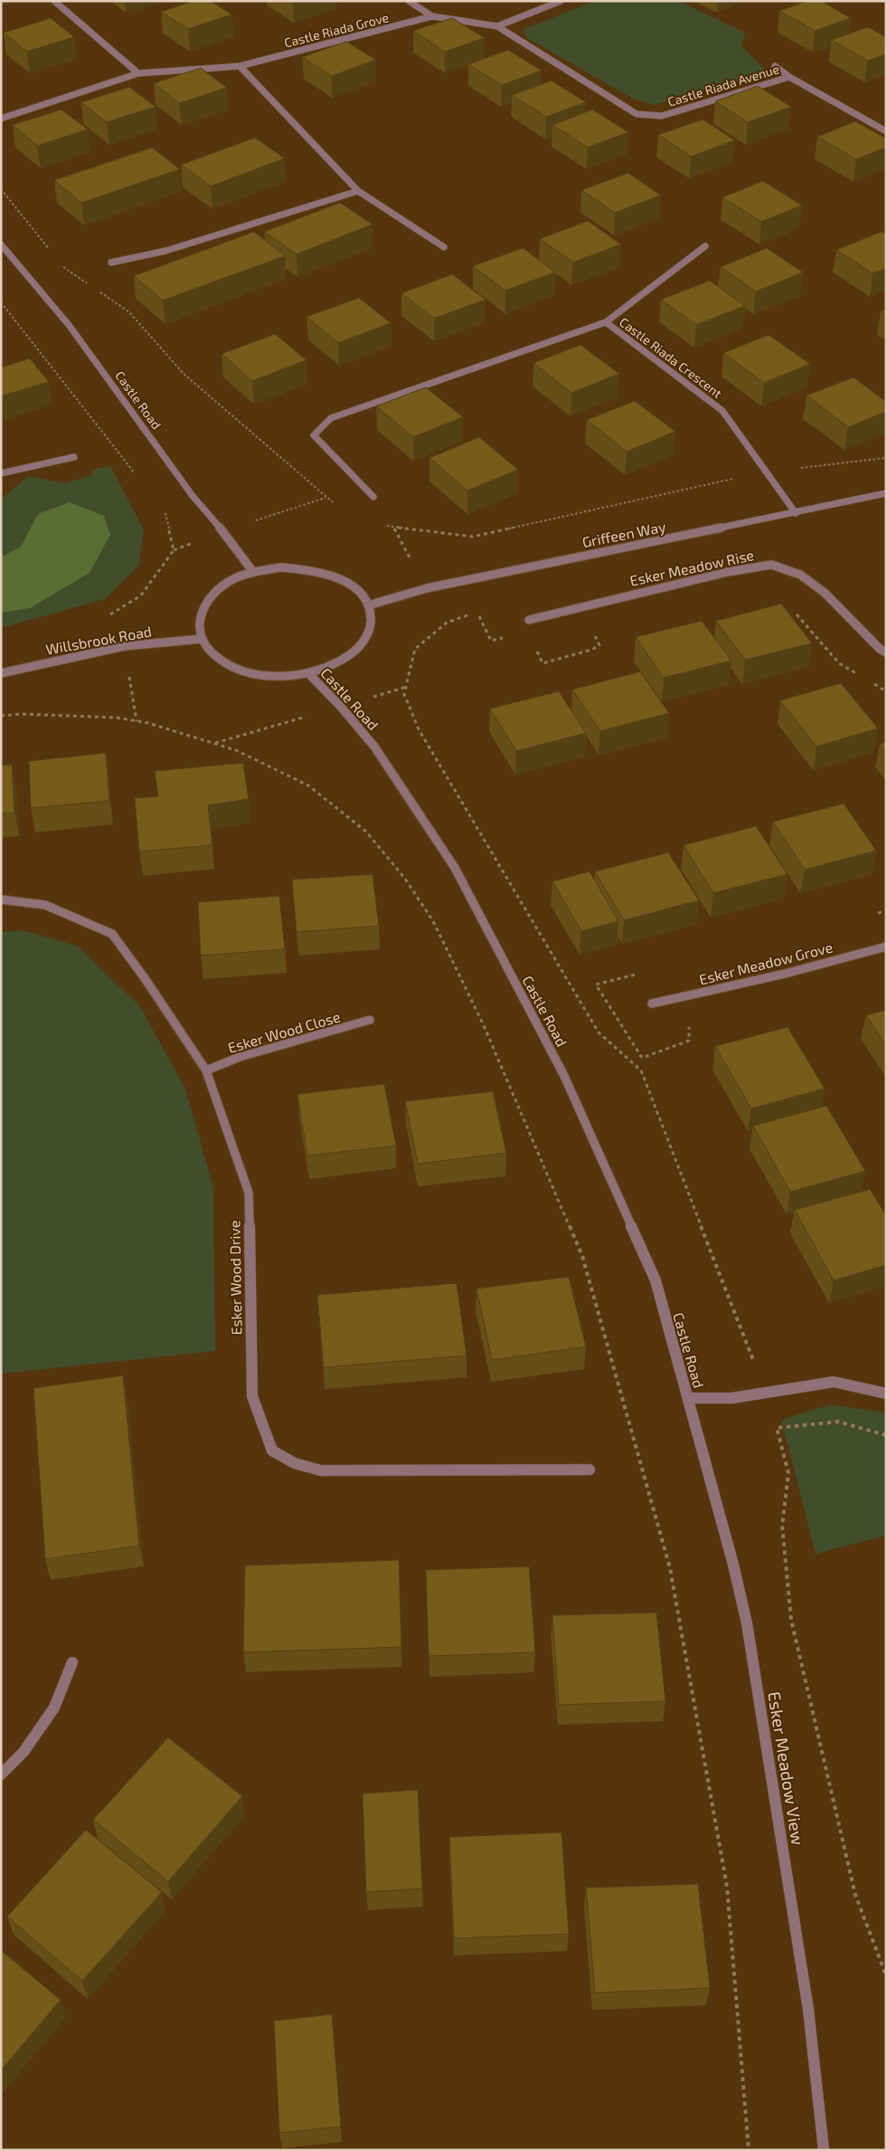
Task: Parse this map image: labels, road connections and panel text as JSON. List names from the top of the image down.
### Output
{
  "streets": {
    "street": [
      "Castle Riada Grove",
      "Castle Riada Avenue",
      "Castle Riada Crescent",
      "Castle Road",
      "Griffeen Way",
      "Esker Meadow Rise",
      "Willsbrook Road",
      "Esker Meadow Grove",
      "Esker Wood Close",
      "Esker Wood Drive",
      "Esker Meadow View"
    ]
  },
  "crossings": [
    ["Castle Riada Grove", "Castle Riada Avenue"],
    ["Castle Riada Crescent", "Griffeen Way"],
    ["Castle Road", "Griffeen Way"],
    ["Castle Road", "Willsbrook Road"],
    ["Castle Road", "Esker Meadow View"],
    ["Griffeen Way", "Willsbrook Road"],
    ["Esker Wood Close", "Esker Wood Drive"]
  ]
}
